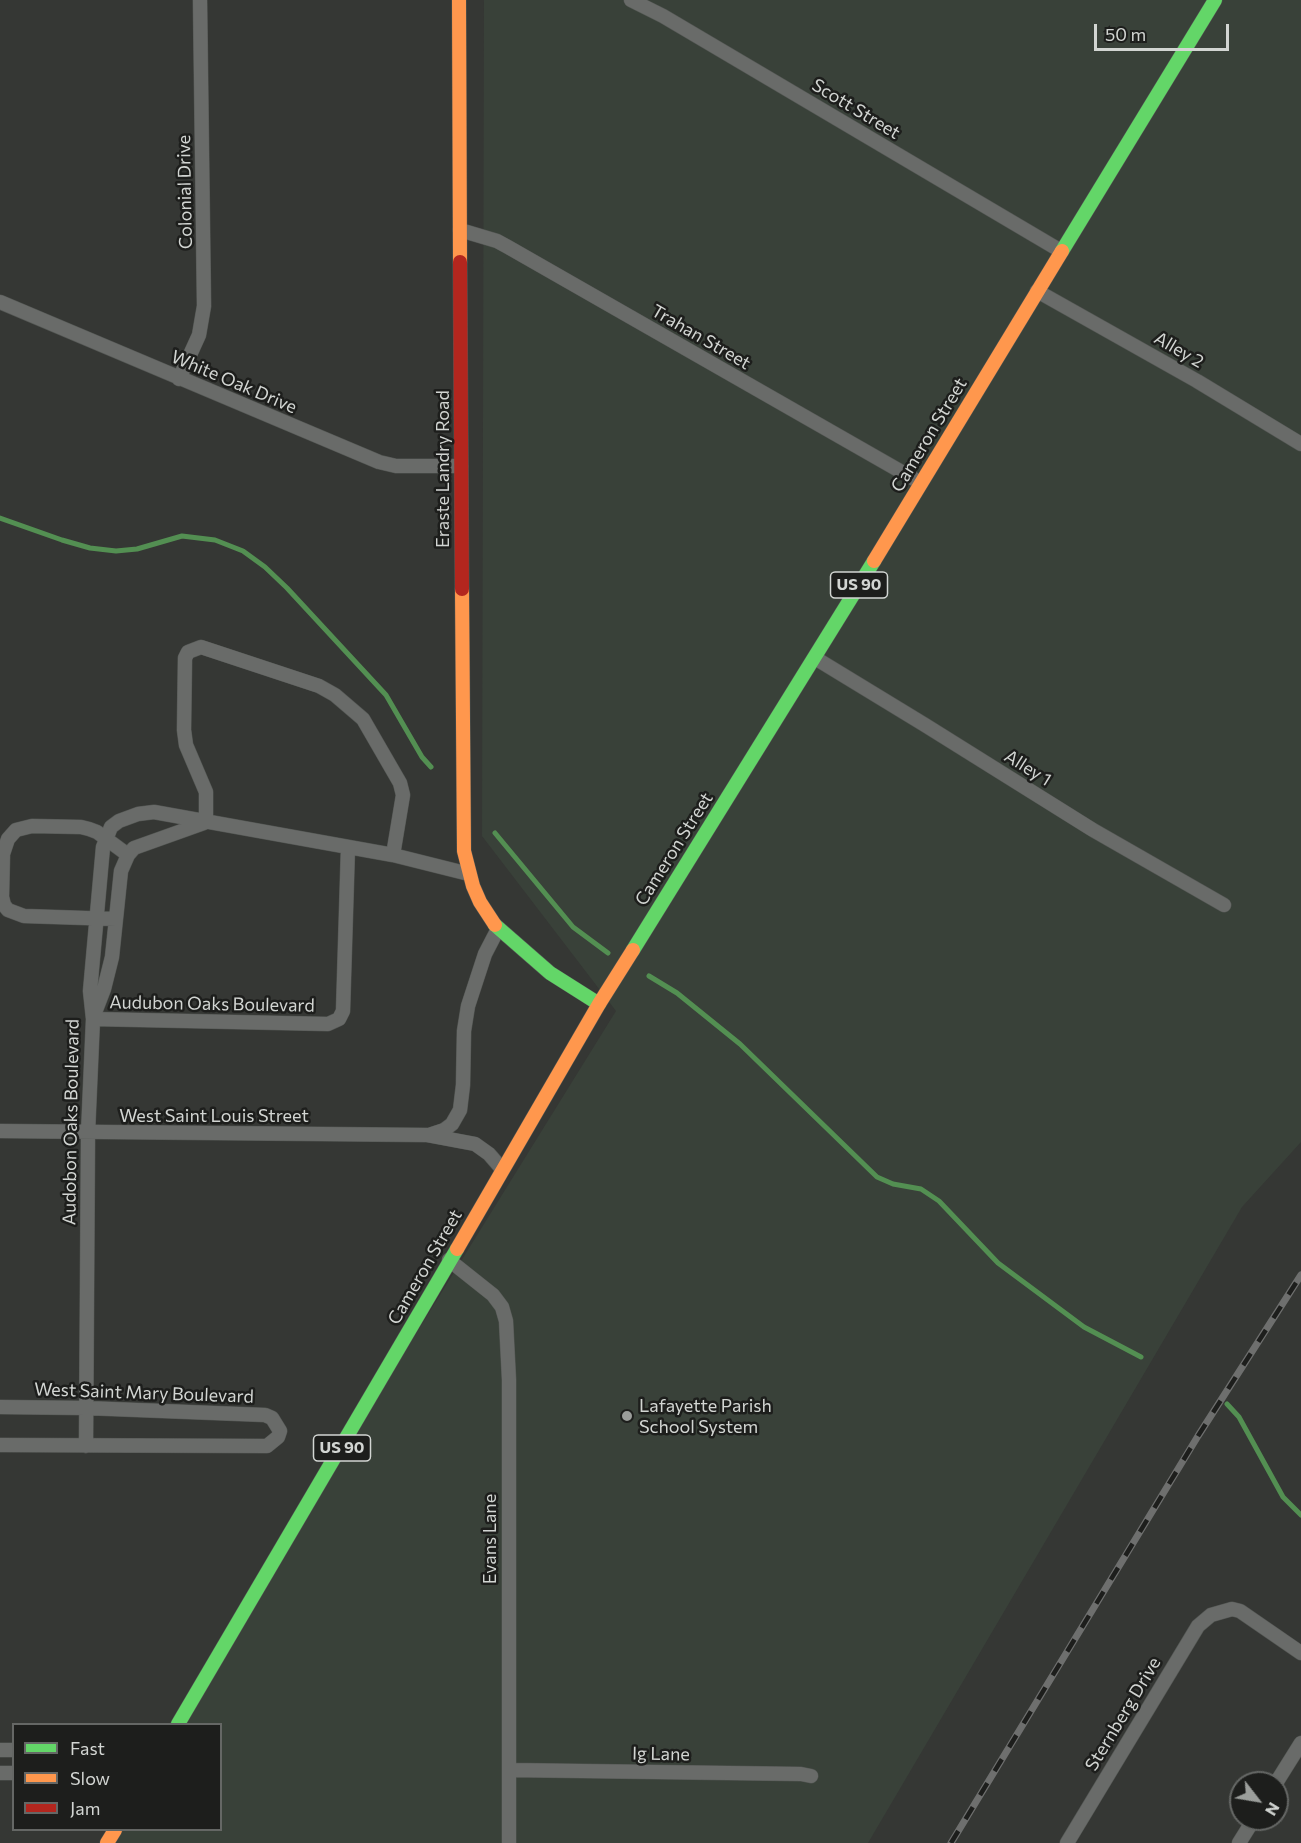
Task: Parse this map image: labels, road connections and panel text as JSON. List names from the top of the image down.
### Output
{
  "streets": {
    "main road": ["Cameron Street", "Eraste Landry Road", "US 90"],
    "street": [
      "Scott Street",
      "Colonial Drive",
      "Trahan Street",
      "Alley 2",
      "White Oak Drive",
      "Alley 1",
      "Audubon Oaks Boulevard",
      "West Saint Louis Street",
      "Audobon Oaks Boulevard",
      "West Saint Mary Boulevard",
      "Evans Lane",
      "Sternberg Drive",
      "Ig Lane"
    ]
  },
  "crossings": [
    ["Scott Street", "Cameron Street"],
    ["Colonial Drive", "White Oak Drive"],
    ["Trahan Street", "Cameron Street"],
    ["Trahan Street", "Eraste Landry Road"],
    ["Alley 2", "Cameron Street"],
    ["White Oak Drive", "Eraste Landry Road"],
    ["Cameron Street", "Eraste Landry Road"],
    ["Cameron Street", "Alley 1"],
    ["Cameron Street", "Evans Lane"],
    ["Audubon Oaks Boulevard", "Audobon Oaks Boulevard"],
    ["West Saint Louis Street", "Audobon Oaks Boulevard"],
    ["Audobon Oaks Boulevard", "West Saint Mary Boulevard"],
    ["Evans Lane", "Ig Lane"]
  ],
  "places": ["Lafayette Parish School System"],
  "legend": ["Fast", "Slow", "Jam"],
  "scale_bar": "50 m",
  "north": "bottom right"
}
